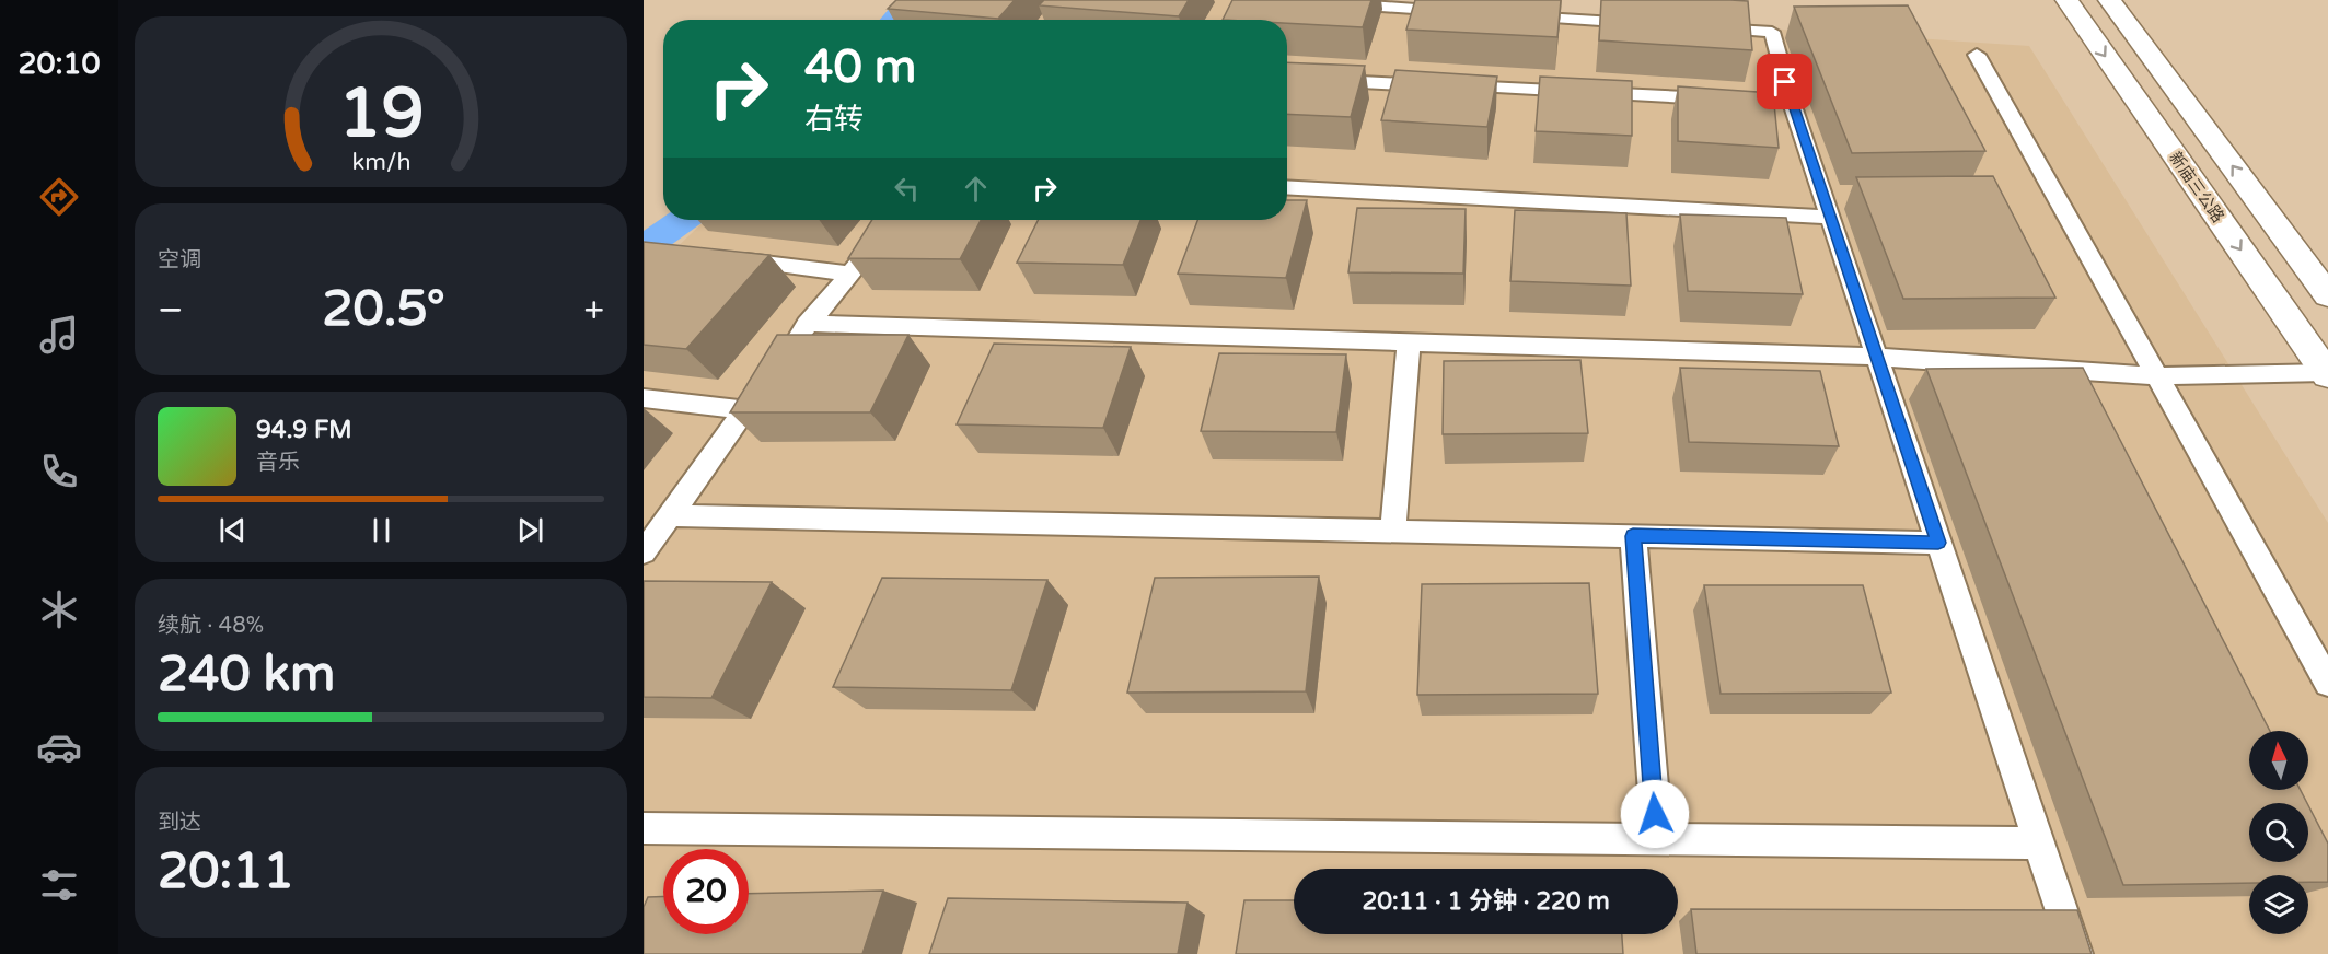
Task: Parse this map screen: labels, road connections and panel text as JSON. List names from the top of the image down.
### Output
{
  "streets": {
    "main road": ["新庙三公路"]
  },
  "north": "top",
  "page": {
    "tabs": "20:10",
    "turn": ["40 m", "右转"],
    "tile": [
      "空调",
      ["续航 · 48%", "240 km"],
      ["到达", "20:11"]
    ],
    "heat": ["−", "20.5°", "+"],
    "song": ["94.9 FM", "音乐"],
    "limit": "20",
    "trip": "20:11 · 1 分钟 · 220 m",
    "gauge": ["19", "km/h"]
  }
}
